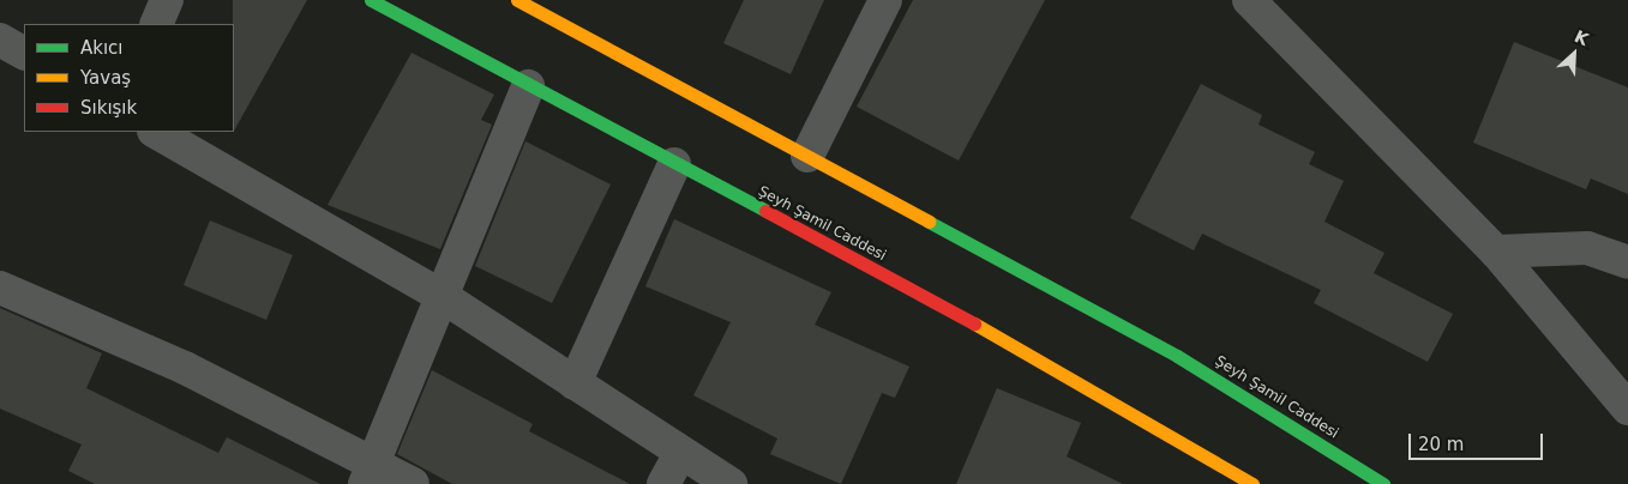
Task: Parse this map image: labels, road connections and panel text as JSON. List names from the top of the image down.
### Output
{
  "streets": {
    "main road": ["Şeyh Şamil Caddesi"]
  },
  "legend": ["Akıcı", "Yavaş", "Sıkışık"],
  "scale_bar": "20 m",
  "north": "top right"
}
